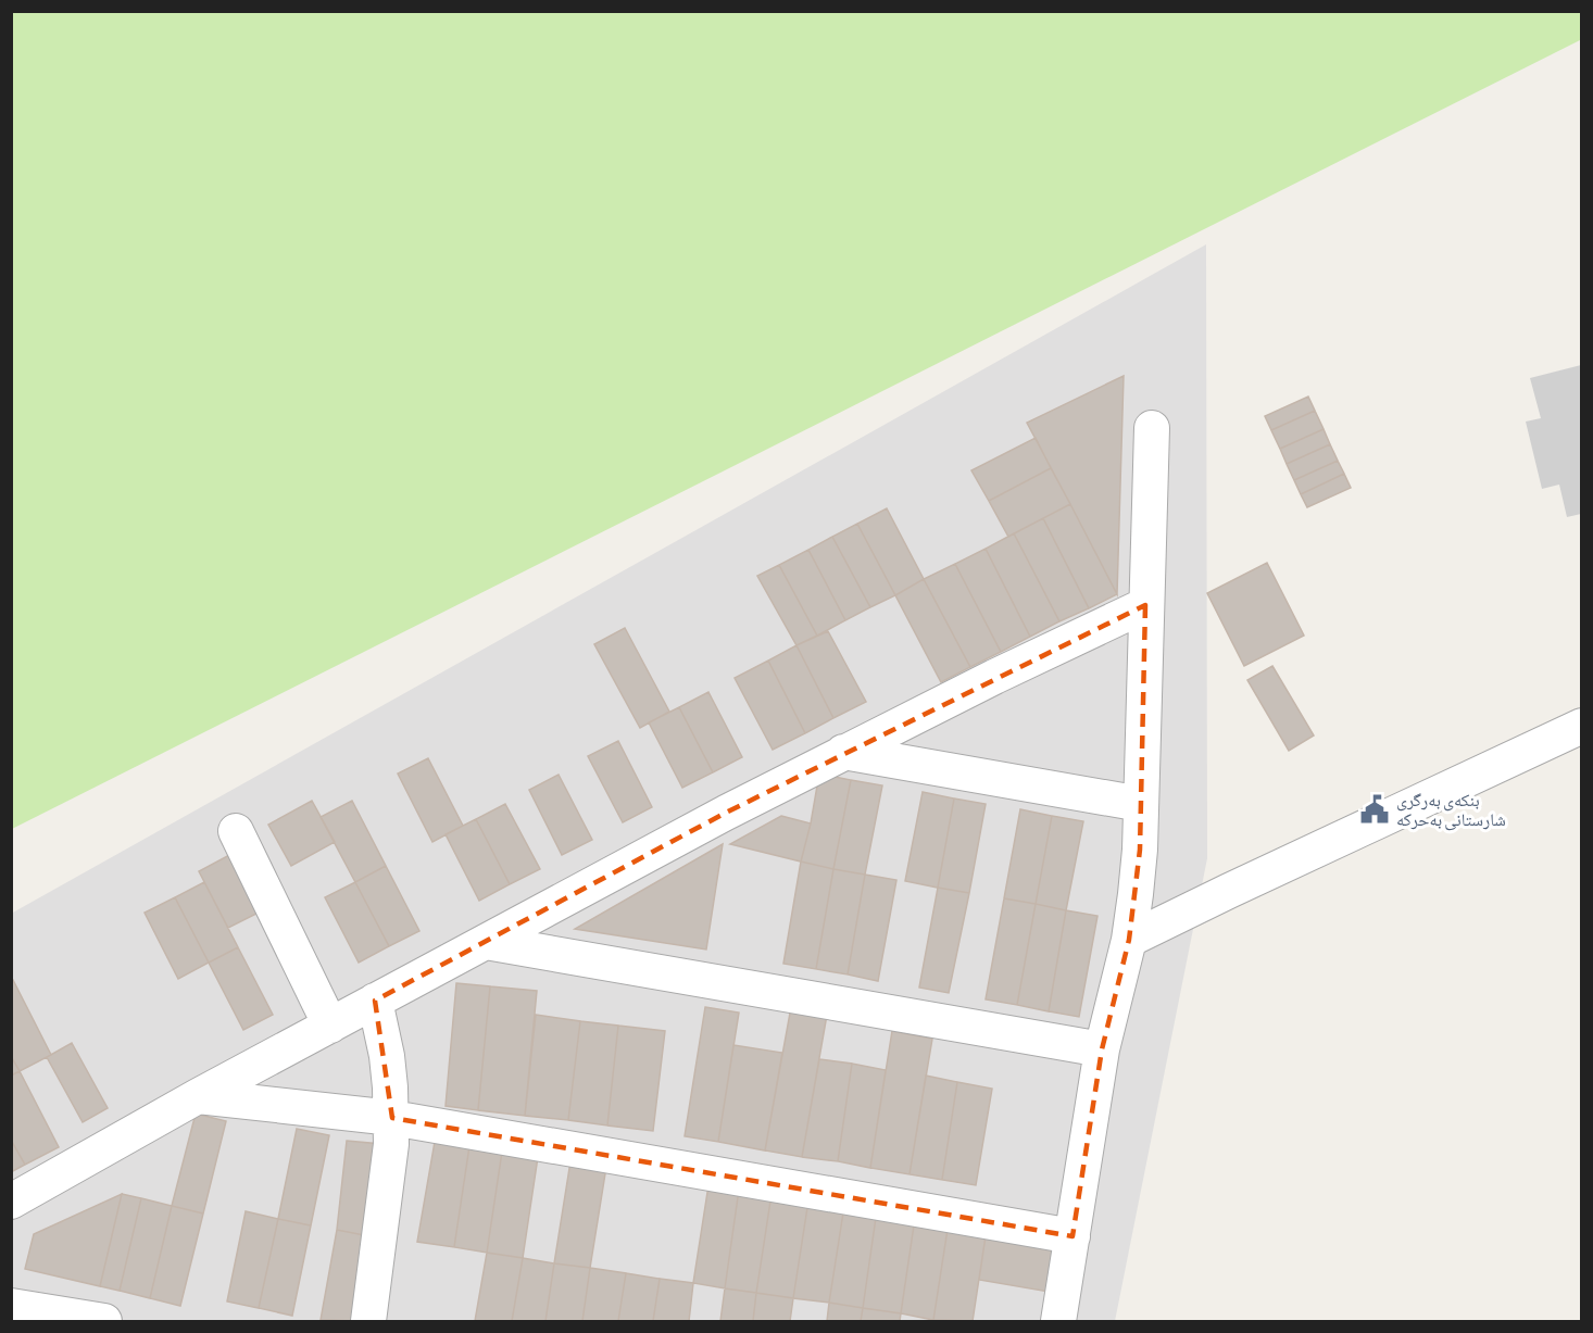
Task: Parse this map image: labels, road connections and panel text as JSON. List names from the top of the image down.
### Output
{
  "places": {
    "public building": ["بنکەی بەرگری شارستانی بەحرکە"]
  }
}
